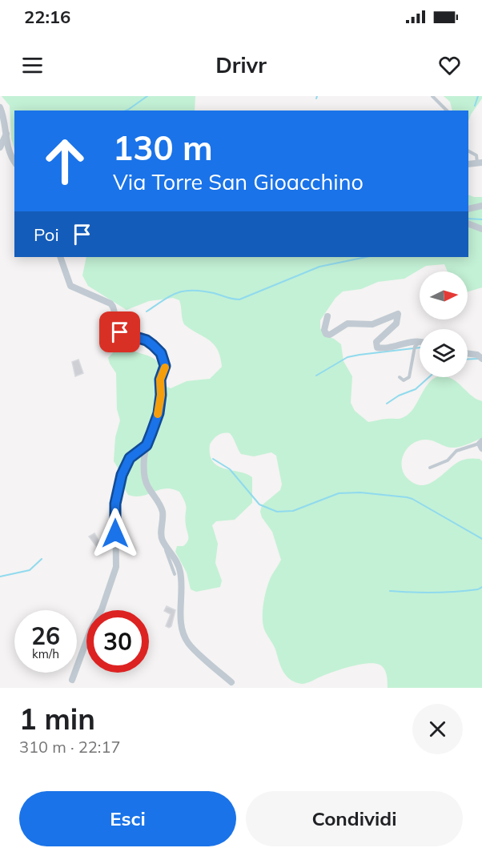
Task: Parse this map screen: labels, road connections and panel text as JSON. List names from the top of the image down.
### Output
{
  "north": "right",
  "page": {
    "status": "22:16",
    "header": "Drivr",
    "turn": ["130 m", "Via Torre San Gioacchino"],
    "then": "Poi",
    "speed": "26 km/h",
    "limit": "30",
    "heading": ["1 min", "310 m · 22:17"],
    "buttons": ["Esci", "Condividi"]
  }
}
